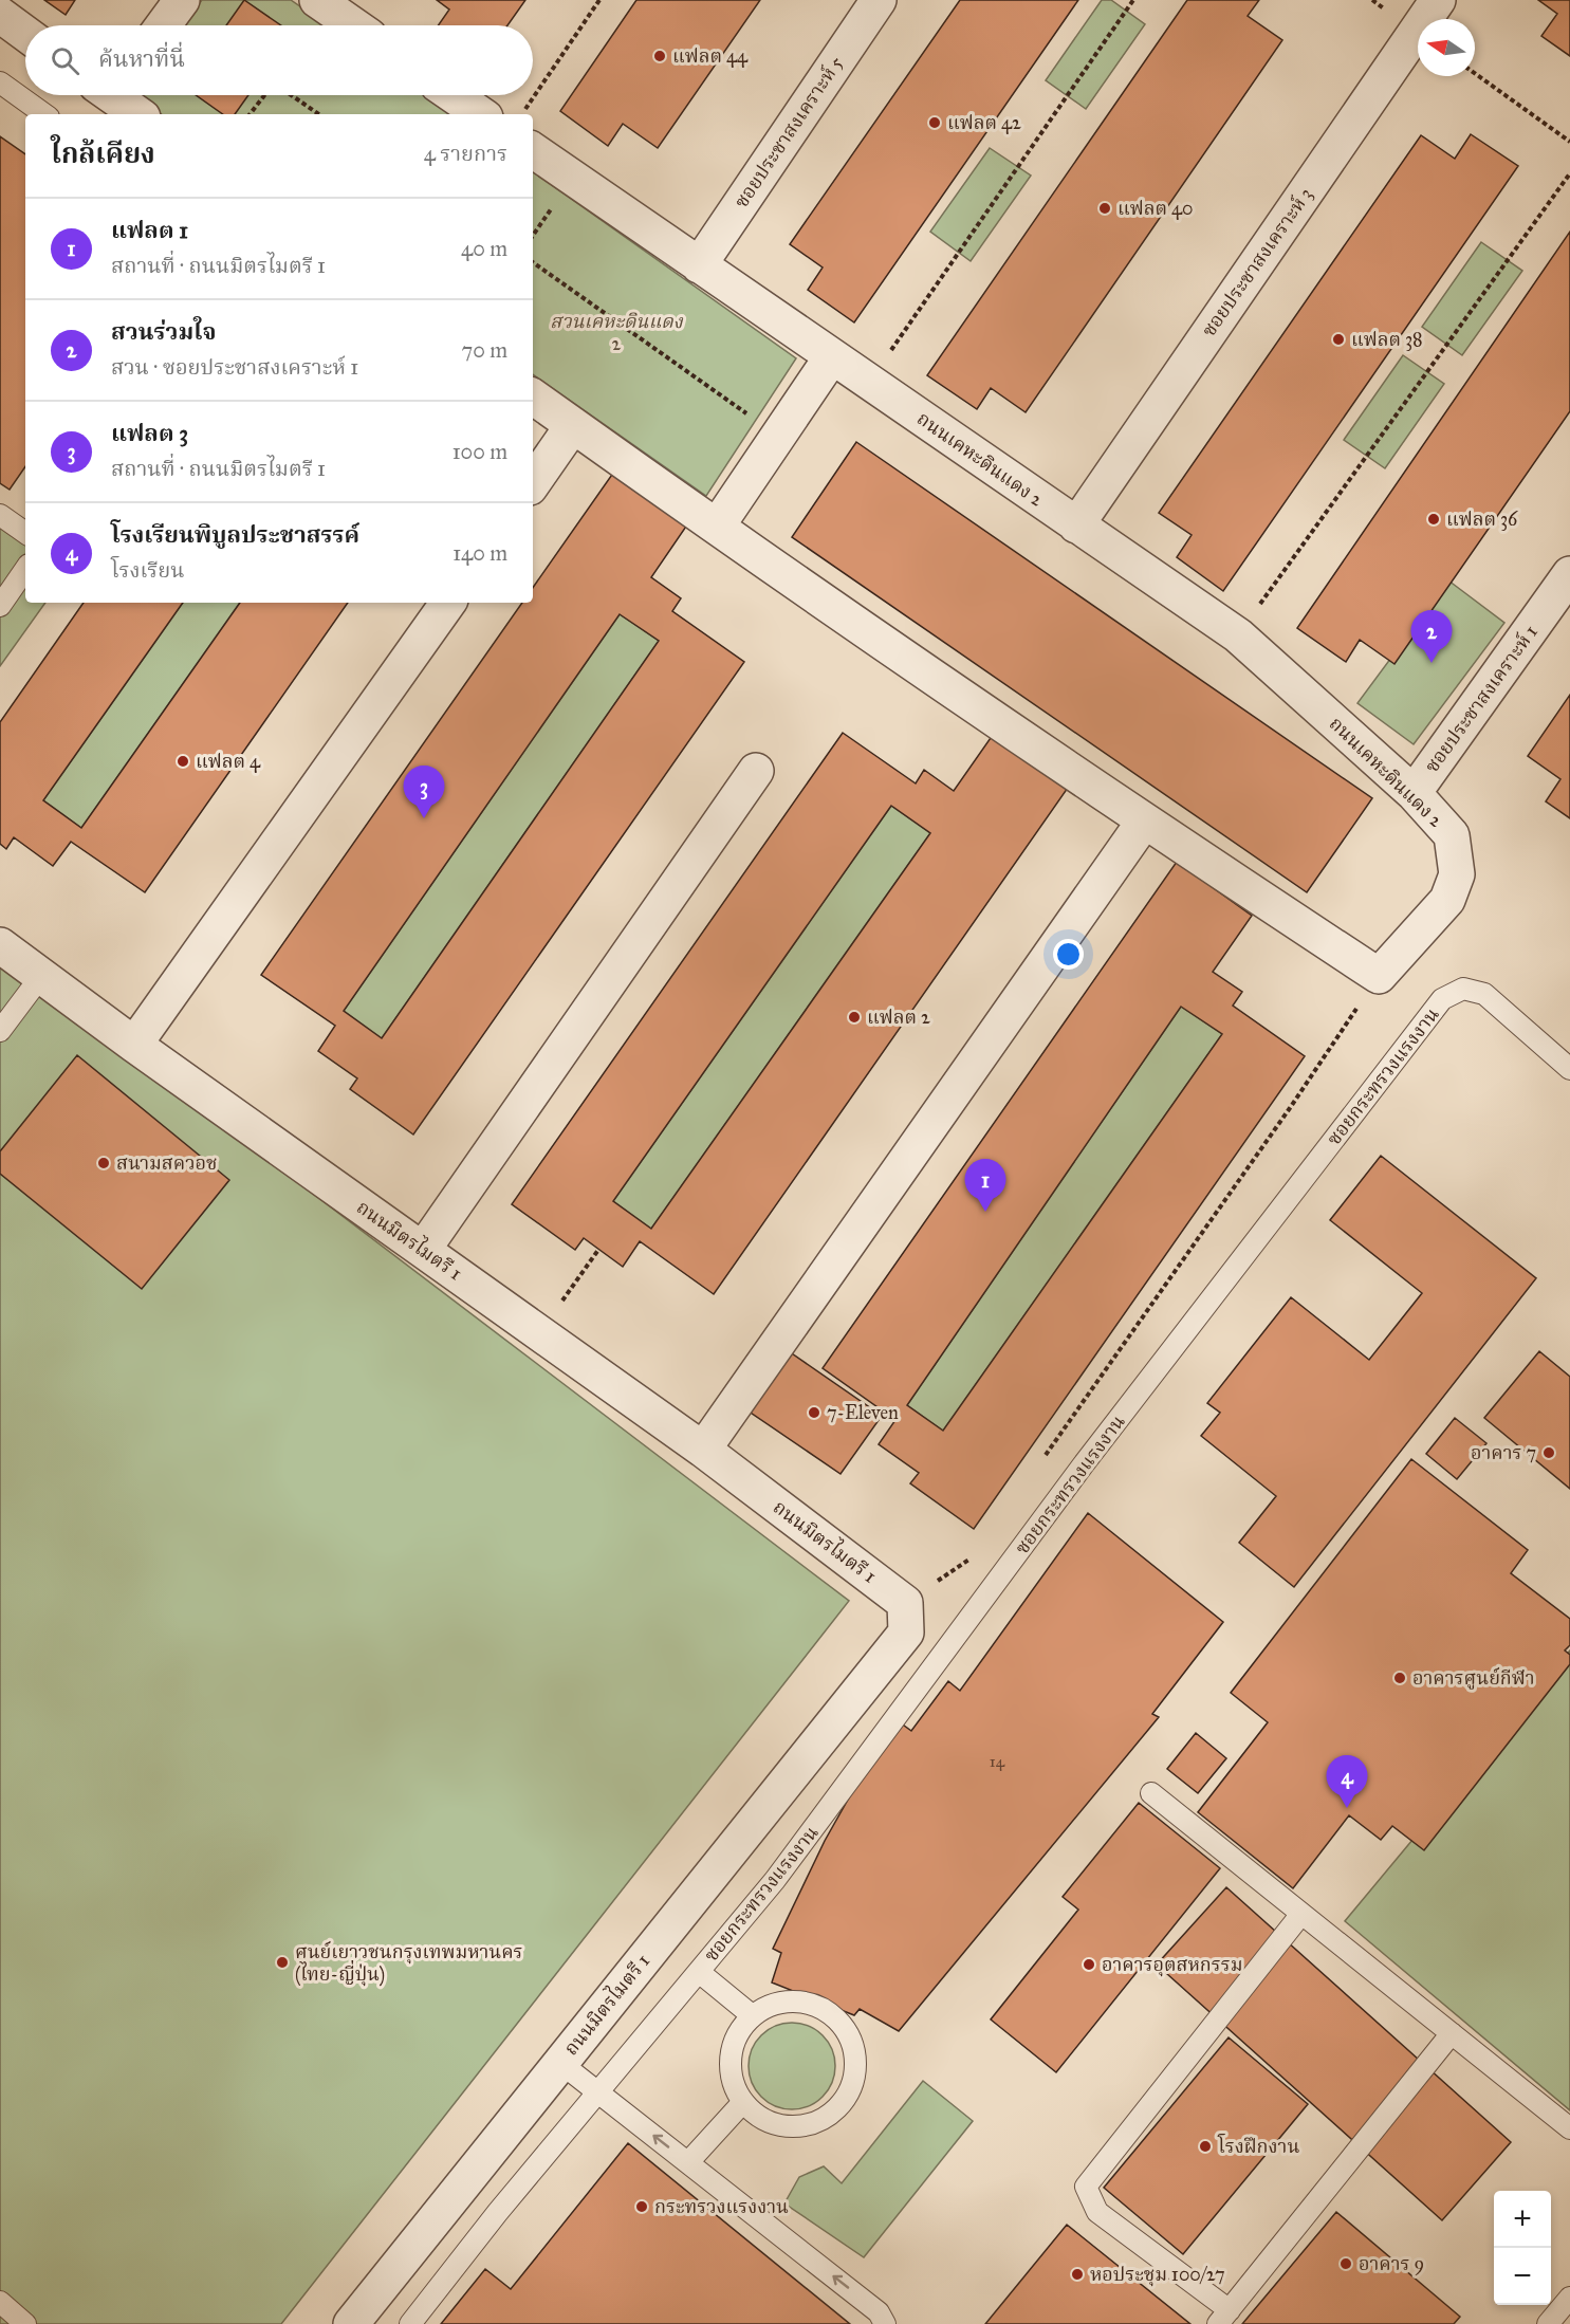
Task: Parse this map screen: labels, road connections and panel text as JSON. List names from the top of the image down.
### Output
{
  "streets": {
    "street": [
      "ซอยประชาสงเคราะห์ 5",
      "ซอยประชาสงเคราะห์ 3",
      "ถนนเคหะดินแดง 2",
      "ซอยประชาสงเคราะห์ 1",
      "ถนนมิตรไมตรี 1"
    ],
    "lane": ["ซอยกระทรวงแรงงาน"]
  },
  "crossings": [
    ["ซอยประชาสงเคราะห์ 5", "ถนนเคหะดินแดง 2"],
    ["ซอยประชาสงเคราะห์ 3", "ถนนเคหะดินแดง 2"],
    ["ถนนเคหะดินแดง 2", "ซอยประชาสงเคราะห์ 1"]
  ],
  "parks": ["สวนเคหะดินแดง 2"],
  "places": [
    "แฟลต 44",
    "แฟลต 42",
    "แฟลต 40",
    "แฟลต 38",
    "แฟลต 36",
    "แฟลต 4",
    "แฟลต 2",
    "สนามสควอช",
    "7-Eleven",
    "อาคาร 7",
    "อาคารศูนย์กีฬา",
    "ศูนย์เยาวชนกรุงเทพมหานคร (ไทย-ญี่ปุ่น)",
    "อาคารอุตสหกรรม",
    "โรงฝึกงาน",
    "กระทรวงแรงงาน",
    "อาคาร 9",
    "หอประชุม 100/27"
  ],
  "house_numbers": ["14"],
  "north": "left",
  "page": {
    "search": "ค้นหาที่นี่",
    "heading": ["ใกล้เคียง", "4 รายการ"],
    "list": [
      {
        "mark": "1",
        "name": "แฟลต 1",
        "note": "สถานที่ · ถนนมิตรไมตรี 1",
        "value": "40 m"
      },
      {
        "mark": "2",
        "name": "สวนร่วมใจ",
        "note": "สวน · ซอยประชาสงเคราะห์ 1",
        "value": "70 m"
      },
      {
        "mark": "3",
        "name": "แฟลต 3",
        "note": "สถานที่ · ถนนมิตรไมตรี 1",
        "value": "100 m"
      },
      {
        "mark": "4",
        "name": "โรงเรียนพิบูลประชาสรรค์",
        "note": "โรงเรียน",
        "value": "140 m"
      }
    ],
    "pins": [
      "2",
      "3",
      "1",
      "4"
    ],
    "map_buttons": ["+", "−"]
  }
}
